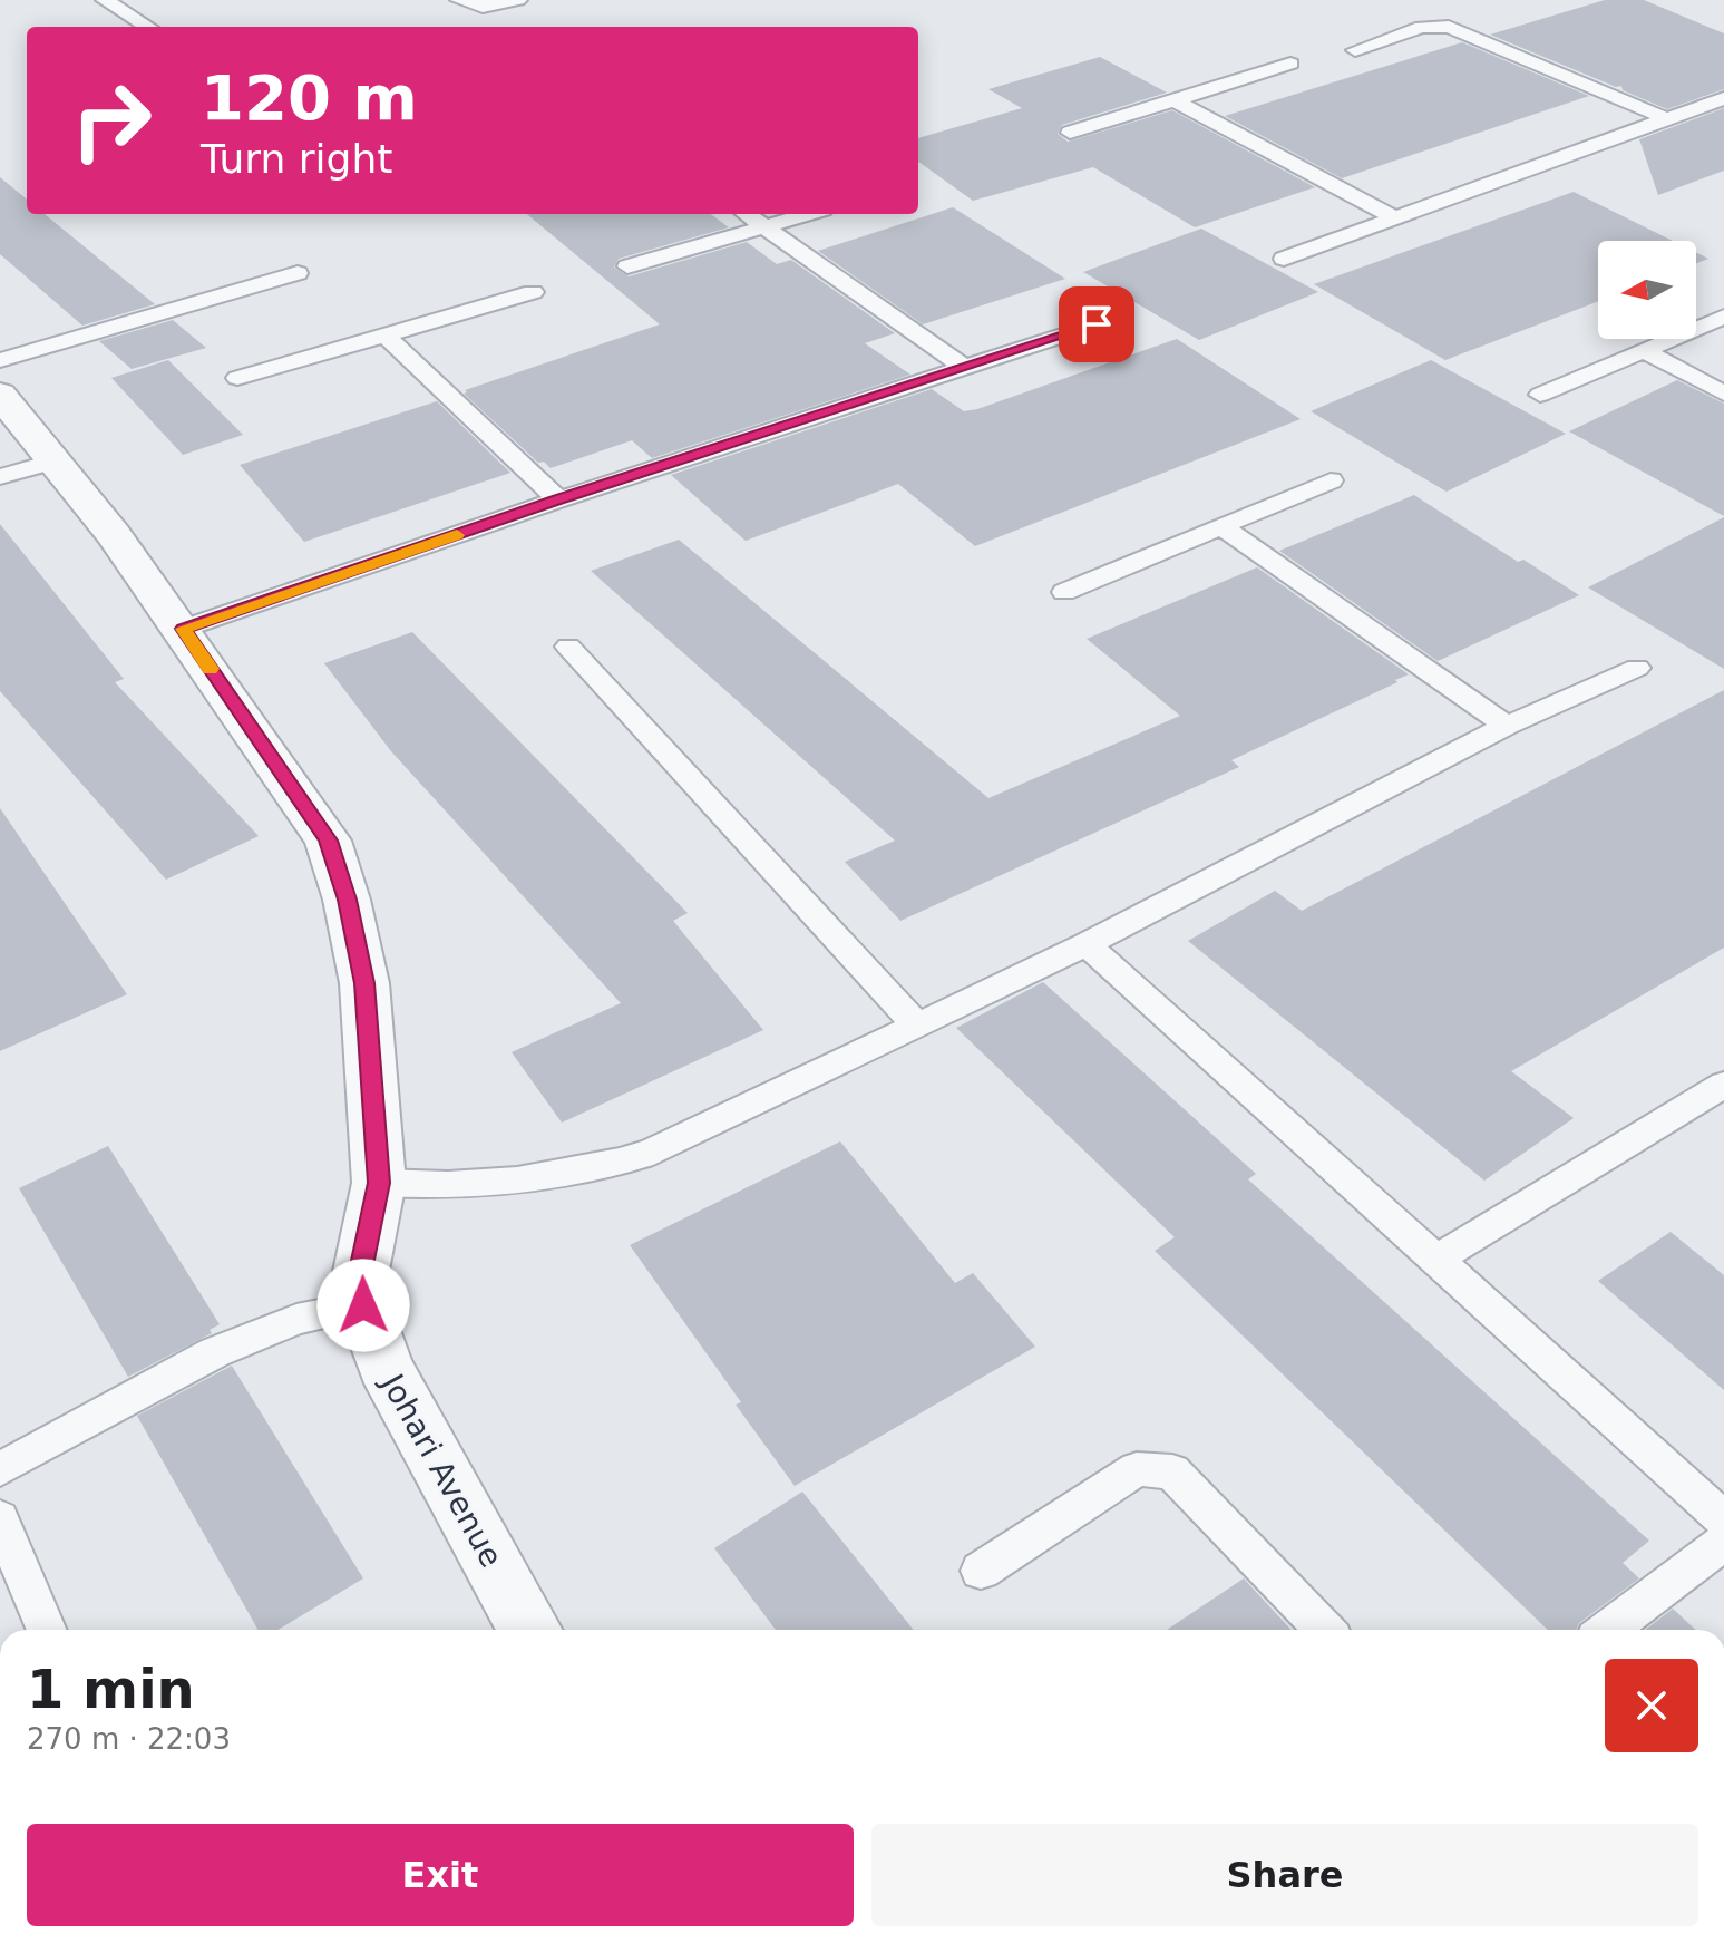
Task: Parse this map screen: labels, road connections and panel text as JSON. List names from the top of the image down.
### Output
{
  "streets": {
    "street": ["Johari Avenue"]
  },
  "north": "left",
  "page": {
    "turn": ["120 m", "Turn right"],
    "heading": ["1 min", "270 m · 22:03"],
    "buttons": ["Exit", "Share"]
  }
}
